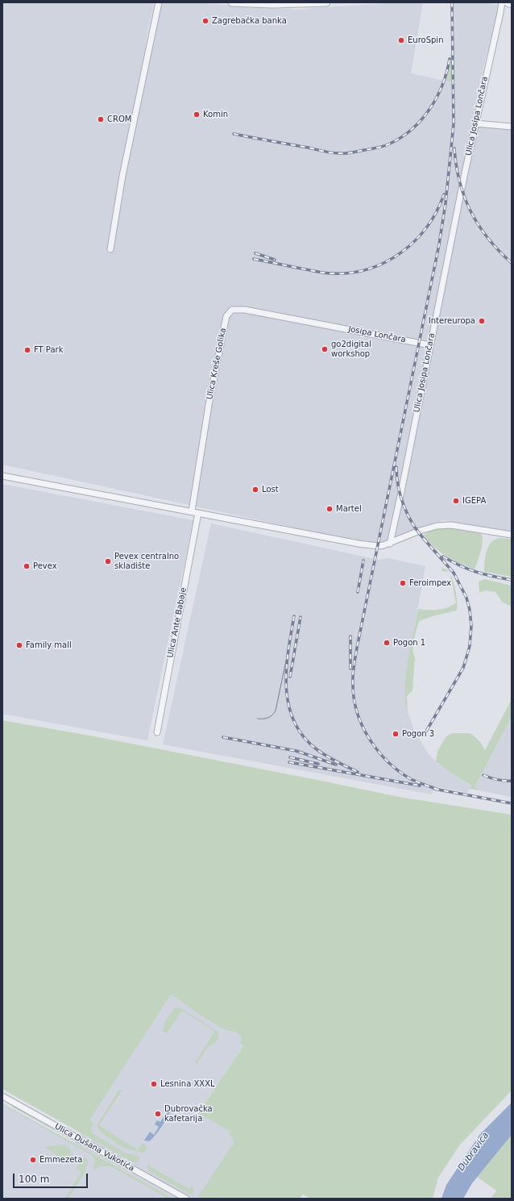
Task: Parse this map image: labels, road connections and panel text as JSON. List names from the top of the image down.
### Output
{
  "streets": {
    "street": [
      "Ulica Josipa Lončara",
      "Josipa Lončara",
      "Ulica Kreše Golika",
      "Ulica Ante Babaje",
      "Ulica Dušana Vukotića"
    ]
  },
  "crossings": [
    ["Ulica Josipa Lončara", "Josipa Lončara"],
    ["Josipa Lončara", "Ulica Kreše Golika"]
  ],
  "water": ["Dubravica"],
  "places": [
    "Zagrebačka banka",
    "EuroSpin",
    "Komin",
    "CROM",
    "Intereuropa",
    "go2digital workshop",
    "FT Park",
    "Lost",
    "IGEPA",
    "Martel",
    "Pevex centralno skladište",
    "Pevex",
    "Feroimpex",
    "Pogon 1",
    "Family mall",
    "Pogon 3",
    "Lesnina XXXL",
    "Dubrovačka kafetarija",
    "Emmezeta"
  ],
  "scale_bar": "100 m"
}
